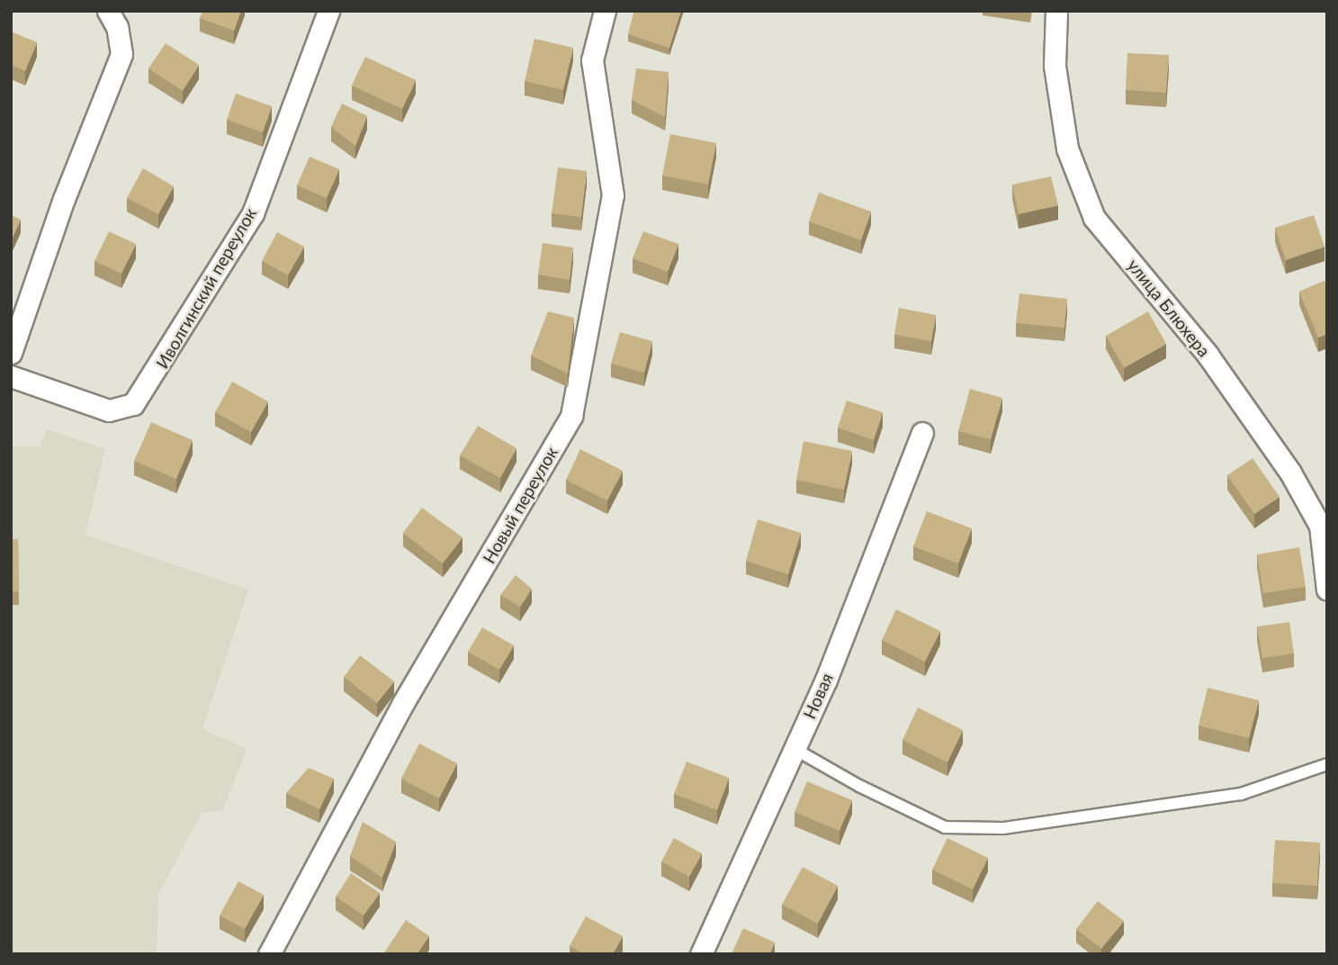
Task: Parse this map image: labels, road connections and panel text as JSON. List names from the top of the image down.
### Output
{
  "streets": {
    "street": [
      "Иволгинский переулок",
      "улица Блюхера",
      "Новый переулок",
      "Новая"
    ]
  }
}
